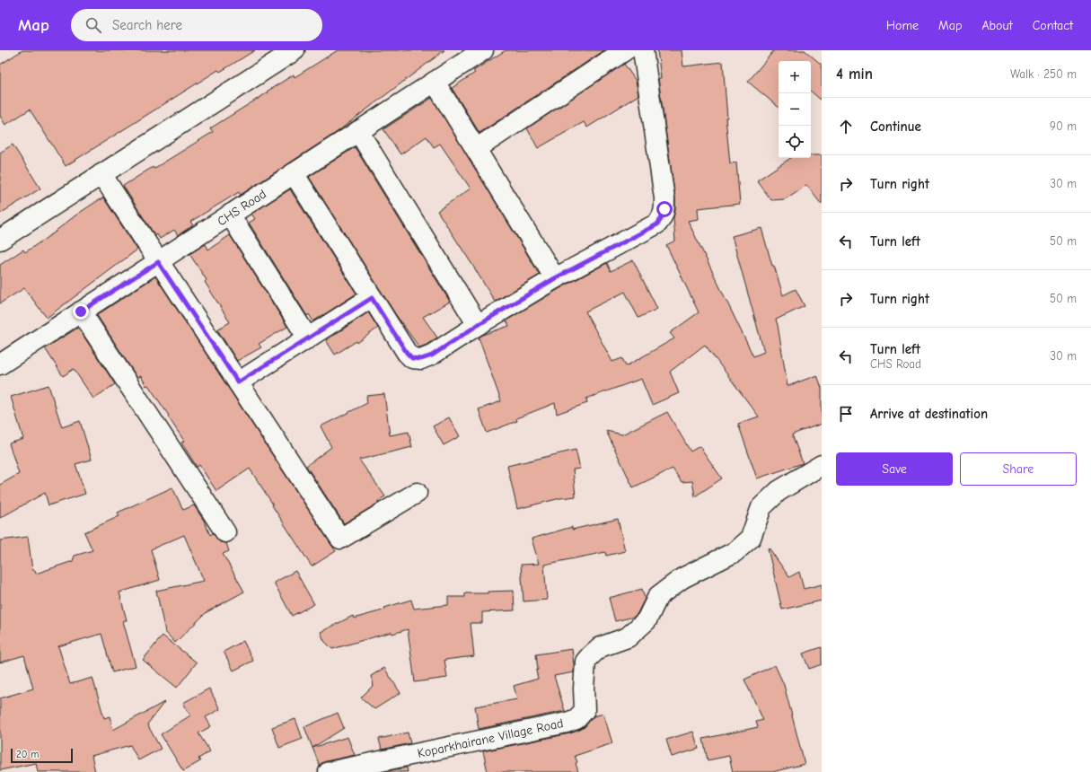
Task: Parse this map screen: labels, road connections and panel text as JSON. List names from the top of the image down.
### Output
{
  "streets": {
    "street": ["CHS Road", "Koparkhairane Village Road"]
  },
  "scale_bar": "20 m",
  "page": {
    "header": "Map",
    "search": "Search here",
    "nav": [
      "Home",
      "Map",
      "About",
      "Contact"
    ],
    "heading": ["4 min", "Walk · 250 m"],
    "map_buttons": ["+", "−"],
    "list": [
      ["Continue", "90 m"],
      ["Turn right", "30 m"],
      ["Turn left", "50 m"],
      ["Turn right", "50 m"],
      ["Turn left", "CHS Road", "30 m"],
      "Arrive at destination"
    ],
    "buttons": ["Save", "Share"],
    "scale": "20 m"
  }
}
